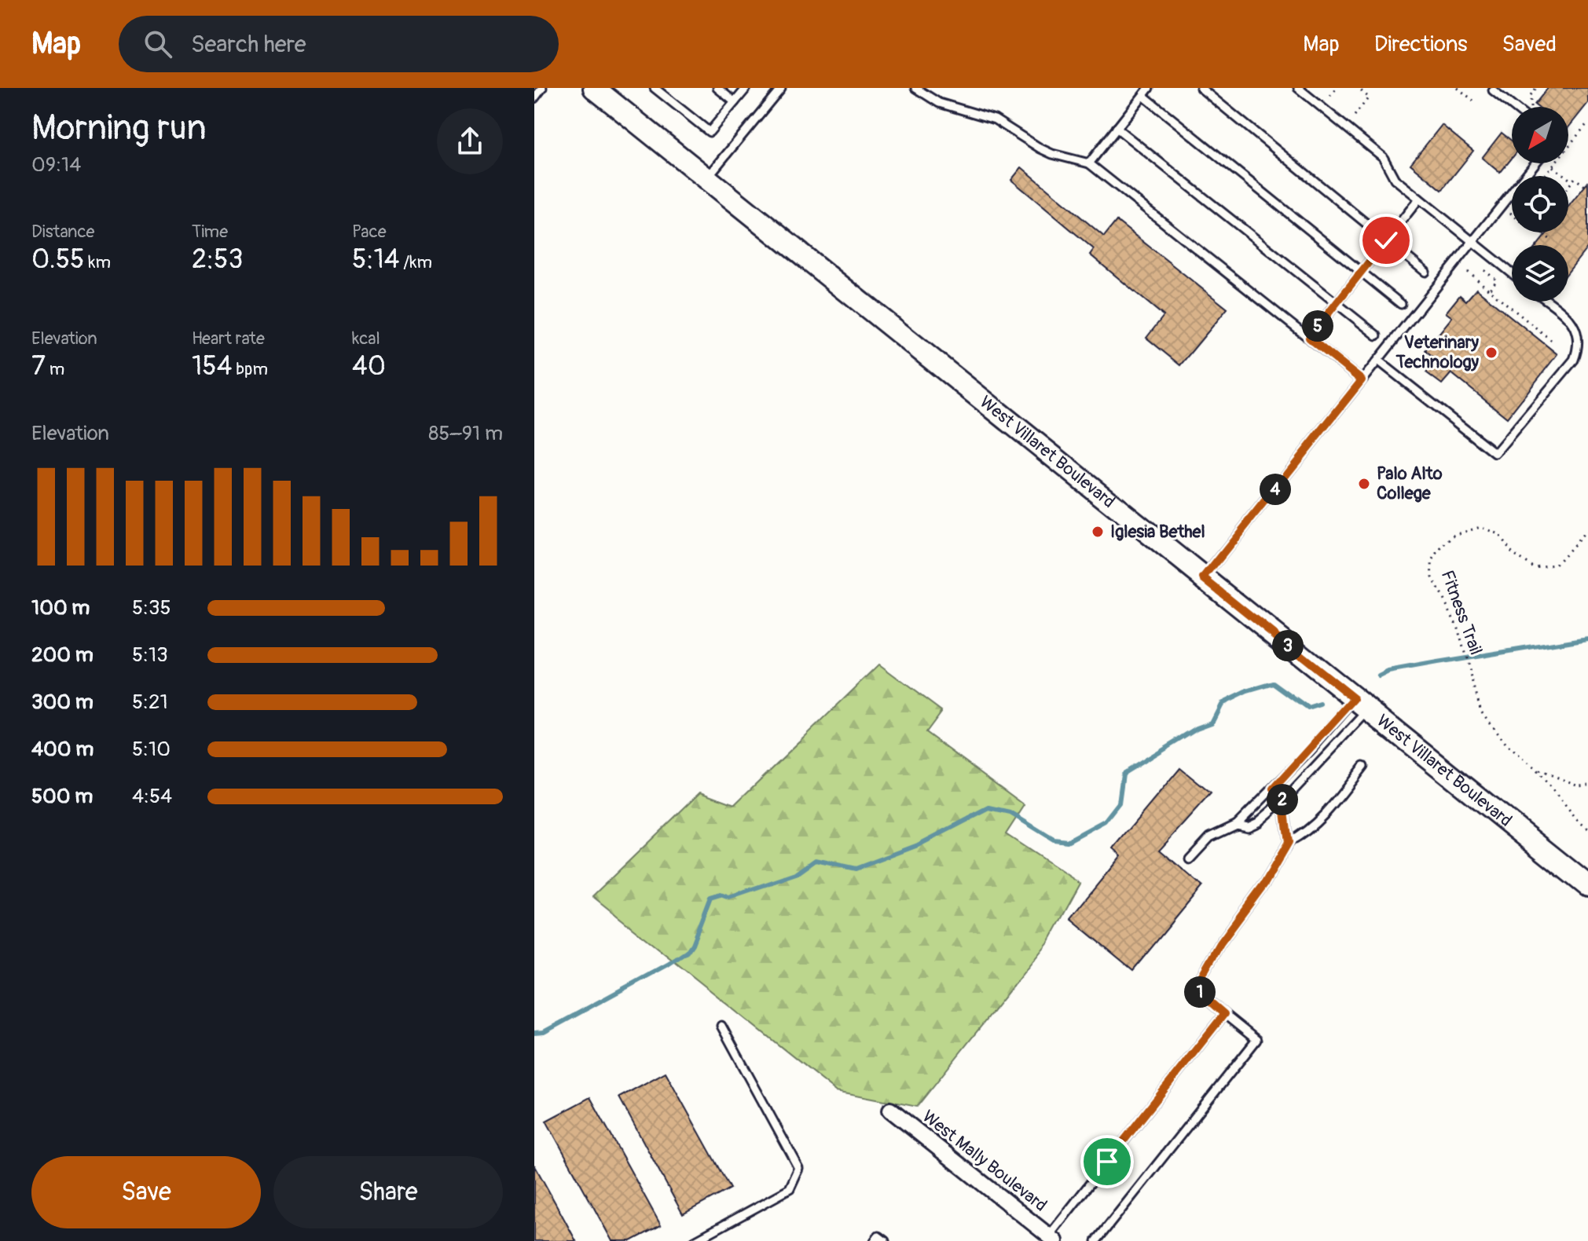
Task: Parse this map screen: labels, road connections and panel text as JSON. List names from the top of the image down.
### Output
{
  "streets": {
    "street": ["West Villaret Boulevard", "West Mally Boulevard"],
    "path": ["Fitness Trail"]
  },
  "places": ["Veterinary Technology", "Palo Alto College", "Iglesia Bethel"],
  "north": "bottom left",
  "page": {
    "header": "Map",
    "search": "Search here",
    "nav": ["Map", "Directions", "Saved"],
    "heading": ["Morning run", "09:14"],
    "stats": [
      ["Distance", "0.55 km"],
      ["Time", "2:53"],
      ["Pace", "5:14 /km"],
      ["Elevation", "7 m"],
      ["Heart rate", "154 bpm"],
      ["kcal", "40"]
    ],
    "pins": [
      "5",
      "4",
      "3",
      "2",
      "1"
    ],
    "chart": ["Elevation", "85–91 m"],
    "list": [
      {
        "name": "100 m",
        "note": "5:35"
      },
      {
        "name": "200 m",
        "note": "5:13"
      },
      {
        "name": "300 m",
        "note": "5:21"
      },
      {
        "name": "400 m",
        "note": "5:10"
      },
      {
        "name": "500 m",
        "note": "4:54"
      }
    ],
    "buttons": ["Save", "Share"]
  }
}
